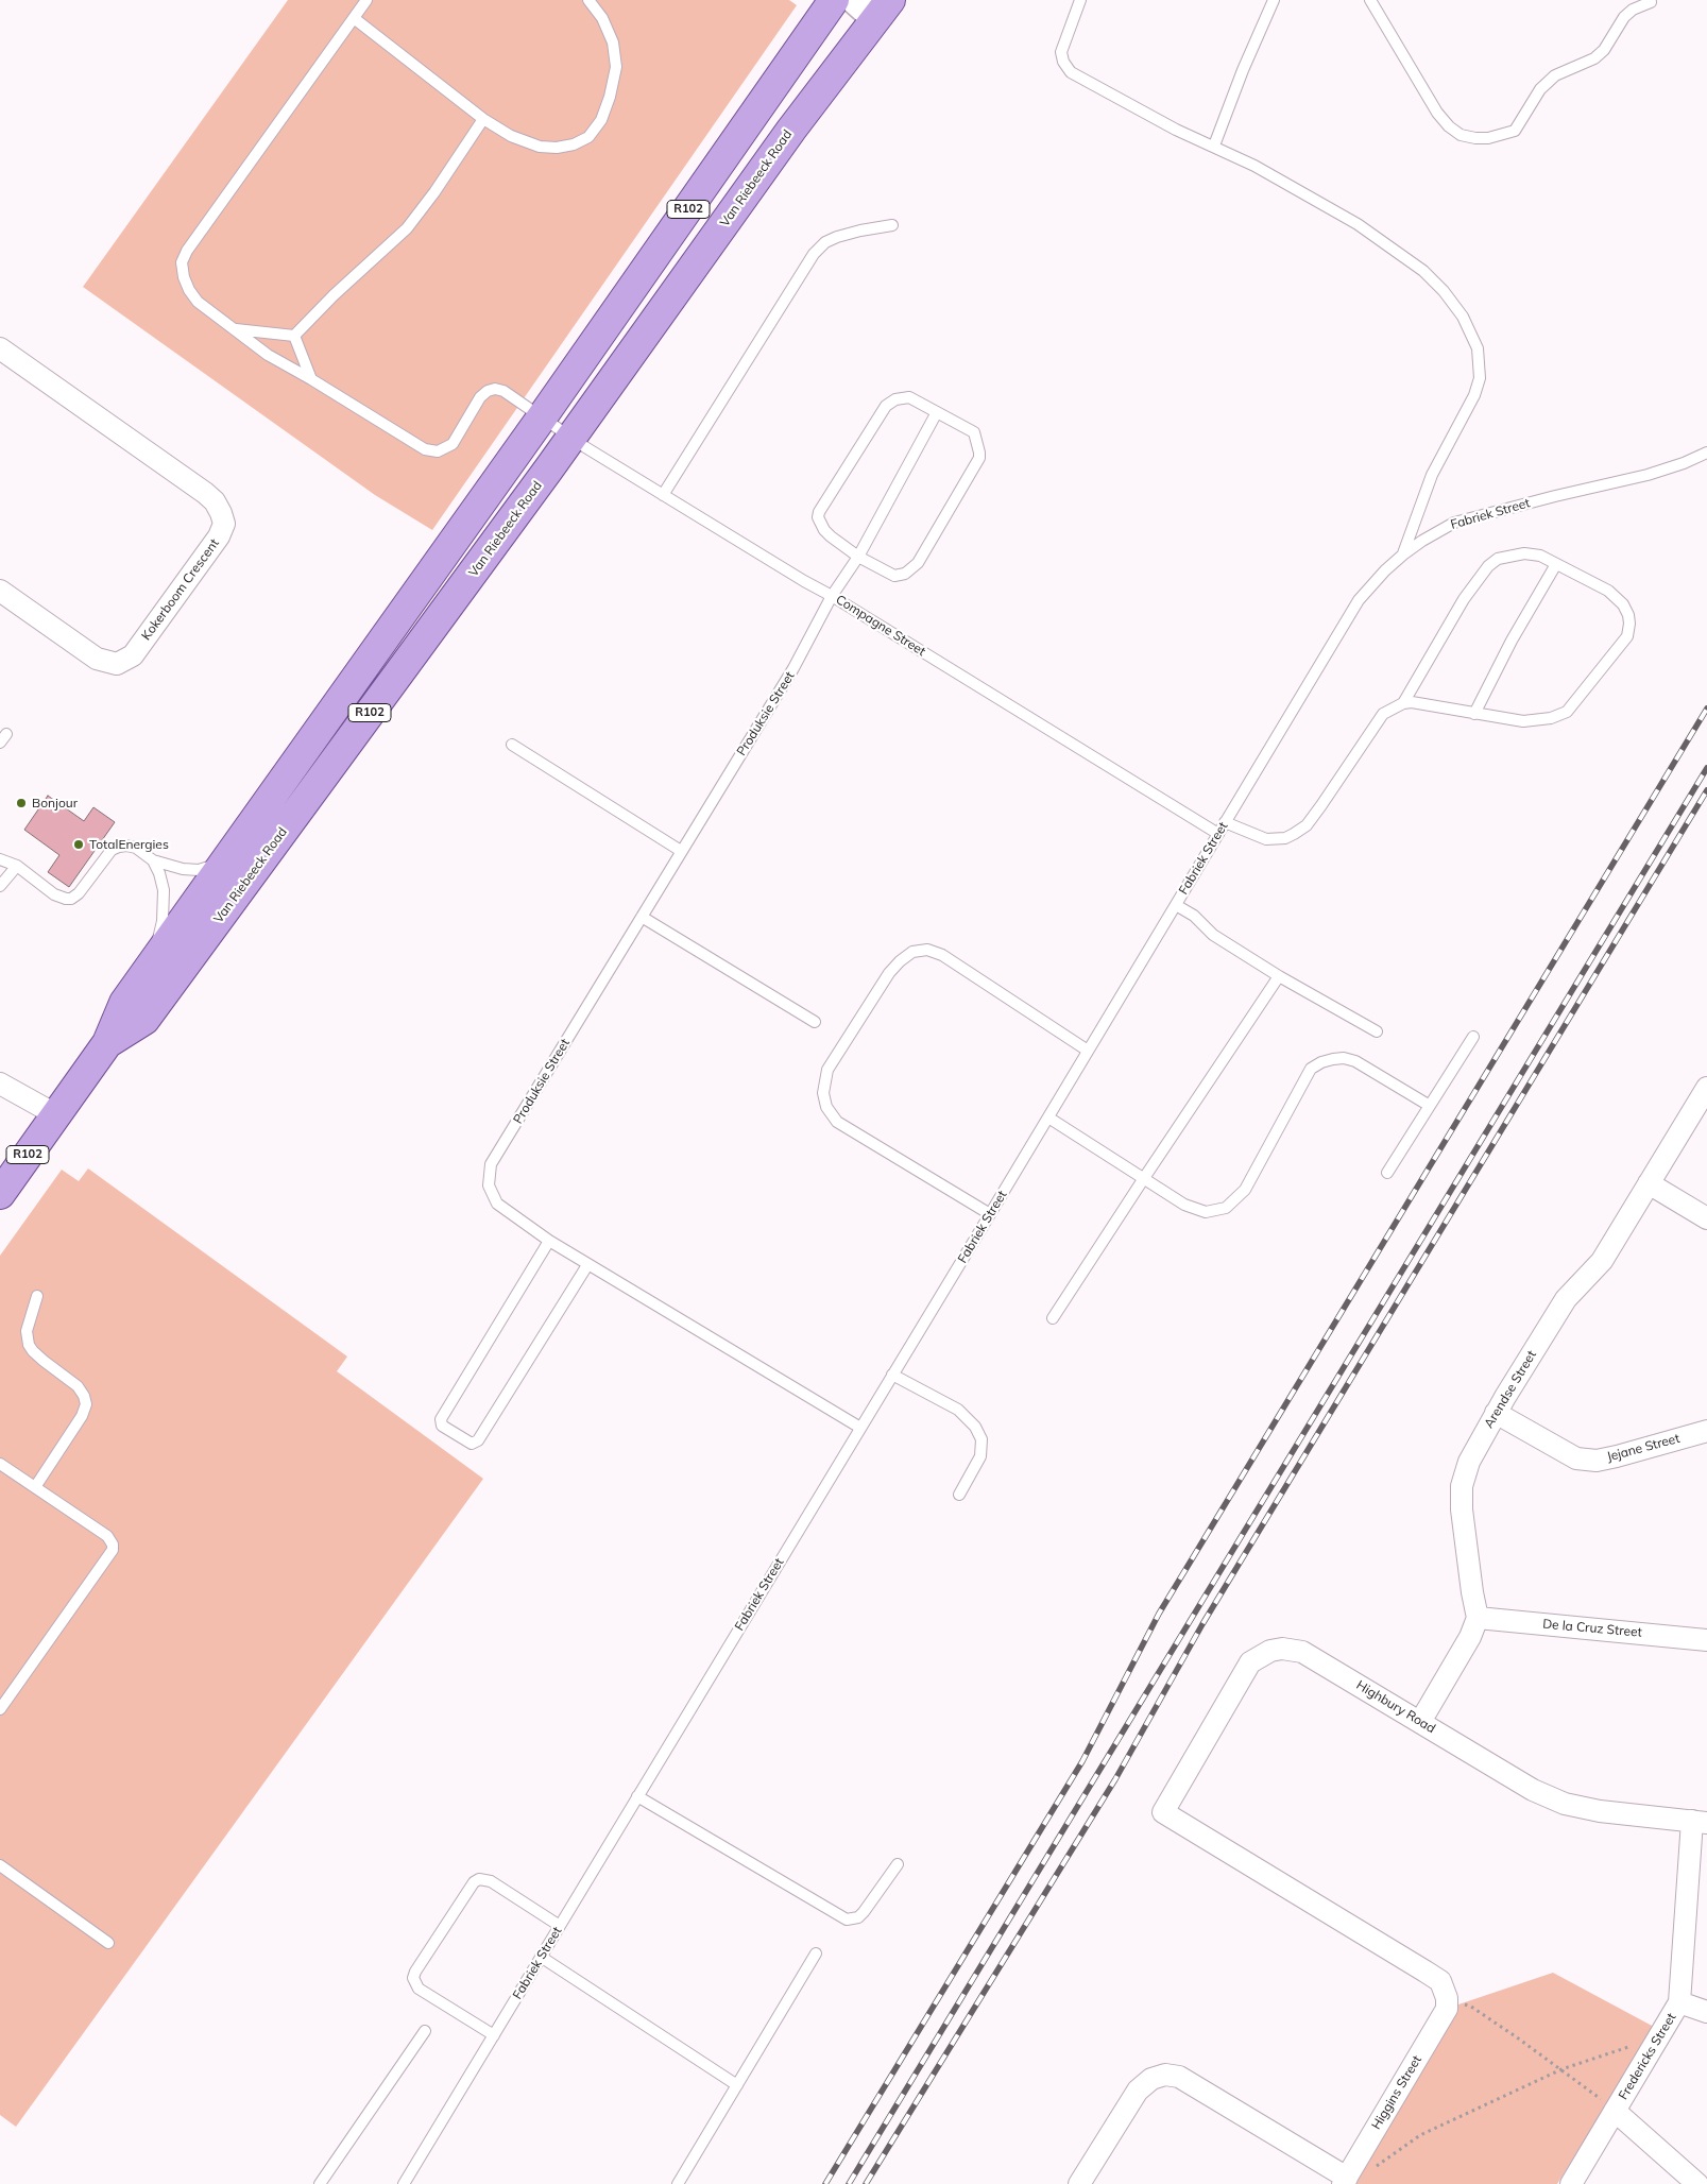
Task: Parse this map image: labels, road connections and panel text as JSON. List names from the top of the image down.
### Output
{
  "streets": {
    "main road": ["Van Riebeeck Road", "R102"],
    "street": [
      "Kokerboom Crescent",
      "Arendse Street",
      "Jejane Street",
      "De la Cruz Street",
      "Highbury Road",
      "Fredericks Street",
      "Higgins Street"
    ],
    "lane": ["Fabriek Street", "Compagne Street", "Produksie Street"]
  },
  "crossings": [
    ["Van Riebeeck Road", "Compagne Street"],
    ["Fabriek Street", "Compagne Street"],
    ["Fabriek Street", "Produksie Street"],
    ["Compagne Street", "Produksie Street"],
    ["Arendse Street", "Jejane Street"],
    ["Arendse Street", "De la Cruz Street"],
    ["Highbury Road", "Fredericks Street"],
    ["Highbury Road", "Higgins Street"]
  ],
  "places": ["Bonjour", "TotalEnergies"]
}
